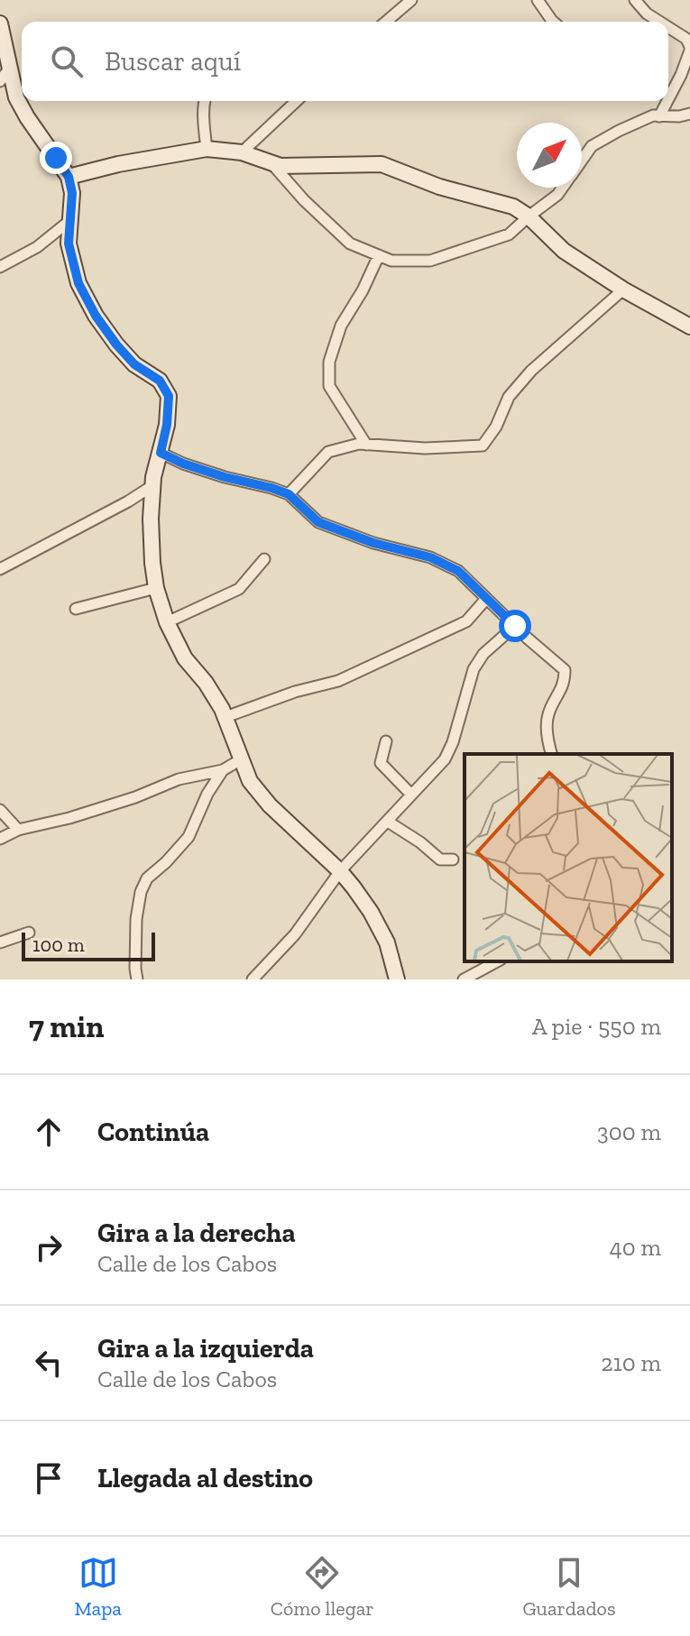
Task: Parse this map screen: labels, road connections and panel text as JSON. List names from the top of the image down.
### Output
{
  "scale_bar": "100 m",
  "north": "top right",
  "page": {
    "search": "Buscar aquí",
    "scale": "100 m",
    "heading": ["7 min", "A pie · 550 m"],
    "list": [
      ["Continúa", "300 m"],
      ["Gira a la derecha", "Calle de los Cabos", "40 m"],
      ["Gira a la izquierda", "Calle de los Cabos", "210 m"],
      "Llegada al destino"
    ],
    "nav": ["Mapa", "Cómo llegar", "Guardados"]
  }
}
